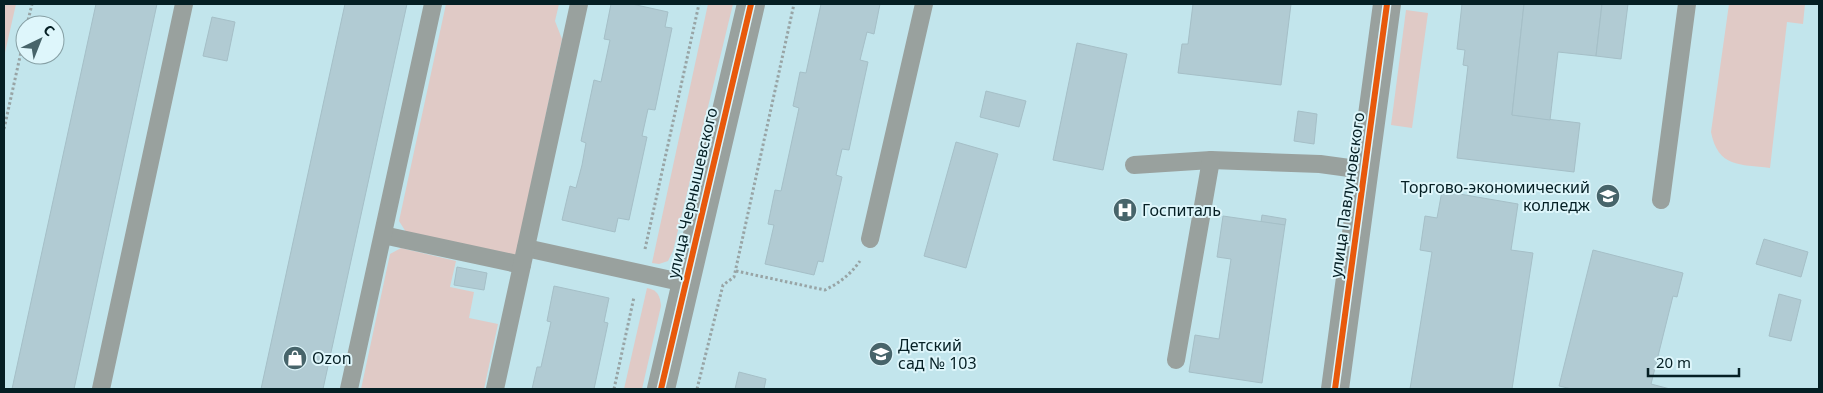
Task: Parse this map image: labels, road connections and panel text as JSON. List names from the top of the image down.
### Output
{
  "streets": {
    "street": ["улица Чернышевского", "улица Павлуновского"]
  },
  "places": {
    "school or university": ["Торгово-экономический колледж", "Детский сад № 103"],
    "hospital": ["Госпиталь"],
    "shop": ["Ozon"]
  },
  "scale_bar": "20 m",
  "north": "top right"
}
